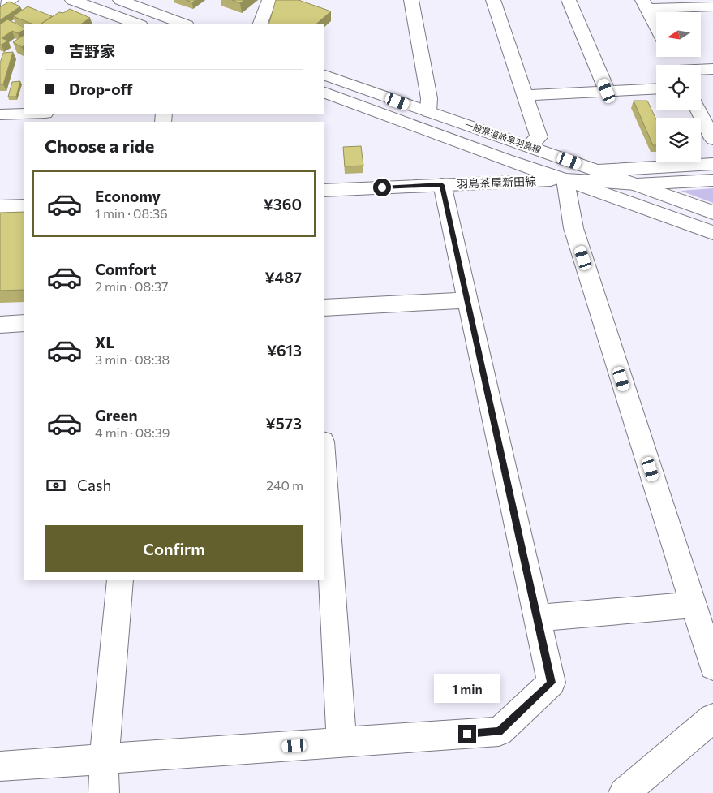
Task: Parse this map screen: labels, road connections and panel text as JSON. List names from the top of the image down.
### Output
{
  "streets": {
    "street": ["一般県道岐阜羽島線", "羽島茶屋新田線"]
  },
  "crossings": [
    ["一般県道岐阜羽島線", "羽島茶屋新田線"]
  ],
  "north": "left",
  "page": {
    "banner": ["吉野家", "Drop-off"],
    "heading": "Choose a ride",
    "list": [
      {
        "name": "Economy",
        "note": "1 min · 08:36",
        "value": "¥360"
      },
      {
        "name": "Comfort",
        "note": "2 min · 08:37",
        "value": "¥487"
      },
      {
        "name": "XL",
        "note": "3 min · 08:38",
        "value": "¥613"
      },
      {
        "name": "Green",
        "note": "4 min · 08:39",
        "value": "¥573"
      }
    ],
    "pay": ["Cash", "240 m"],
    "buttons": "Confirm",
    "bubble": "1 min"
  }
}
